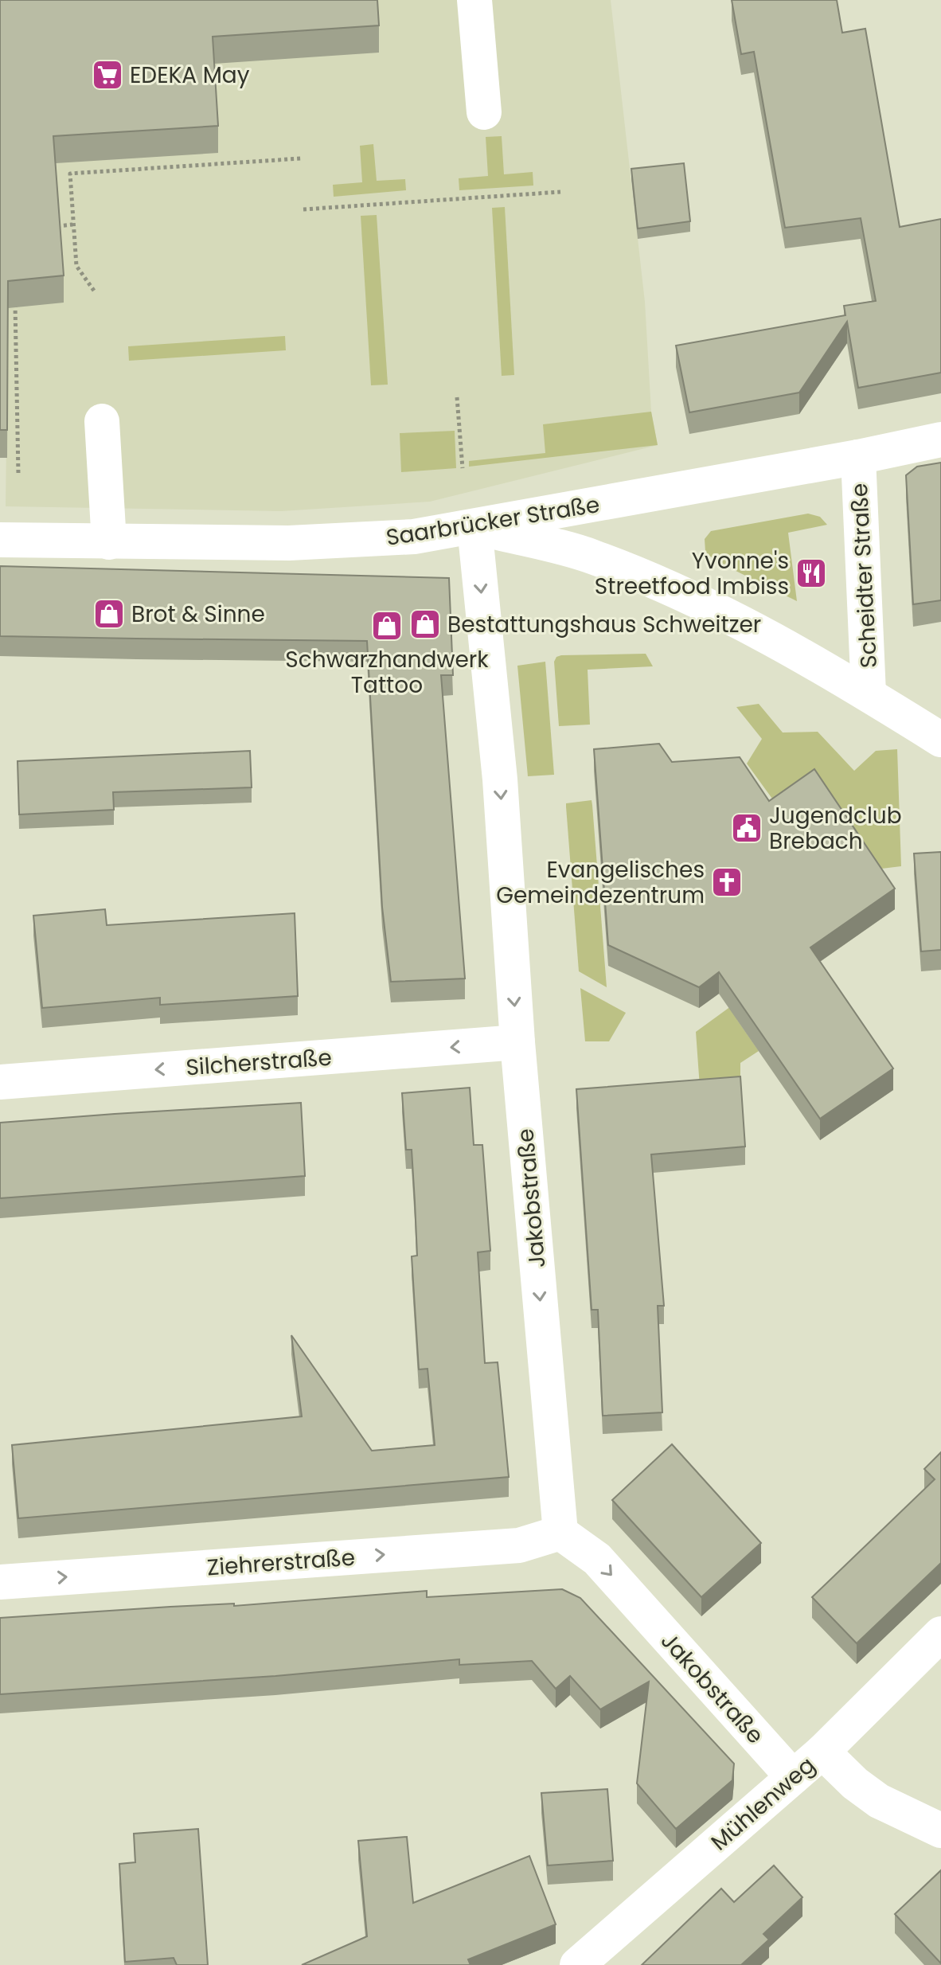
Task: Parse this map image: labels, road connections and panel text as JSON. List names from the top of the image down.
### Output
{
  "streets": {
    "street": [
      "Saarbrücker Straße",
      "Scheidter Straße",
      "Silcherstraße",
      "Jakobstraße",
      "Ziehrerstraße",
      "Mühlenweg"
    ]
  },
  "crossings": [
    ["Saarbrücker Straße", "Scheidter Straße"],
    ["Saarbrücker Straße", "Jakobstraße"],
    ["Scheidter Straße", "Jakobstraße"],
    ["Silcherstraße", "Jakobstraße"],
    ["Jakobstraße", "Ziehrerstraße"],
    ["Jakobstraße", "Mühlenweg"]
  ],
  "one_way": ["Silcherstraße", "Jakobstraße", "Ziehrerstraße"],
  "places": {
    "supermarket": ["EDEKA May"],
    "restaurant": ["Yvonne's Streetfood Imbiss"],
    "shop": ["Brot & Sinne", "Bestattungshaus Schweitzer", "Schwarzhandwerk Tattoo"],
    "public building": ["Jugendclub Brebach"],
    "church": ["Evangelisches Gemeindezentrum"]
  }
}
